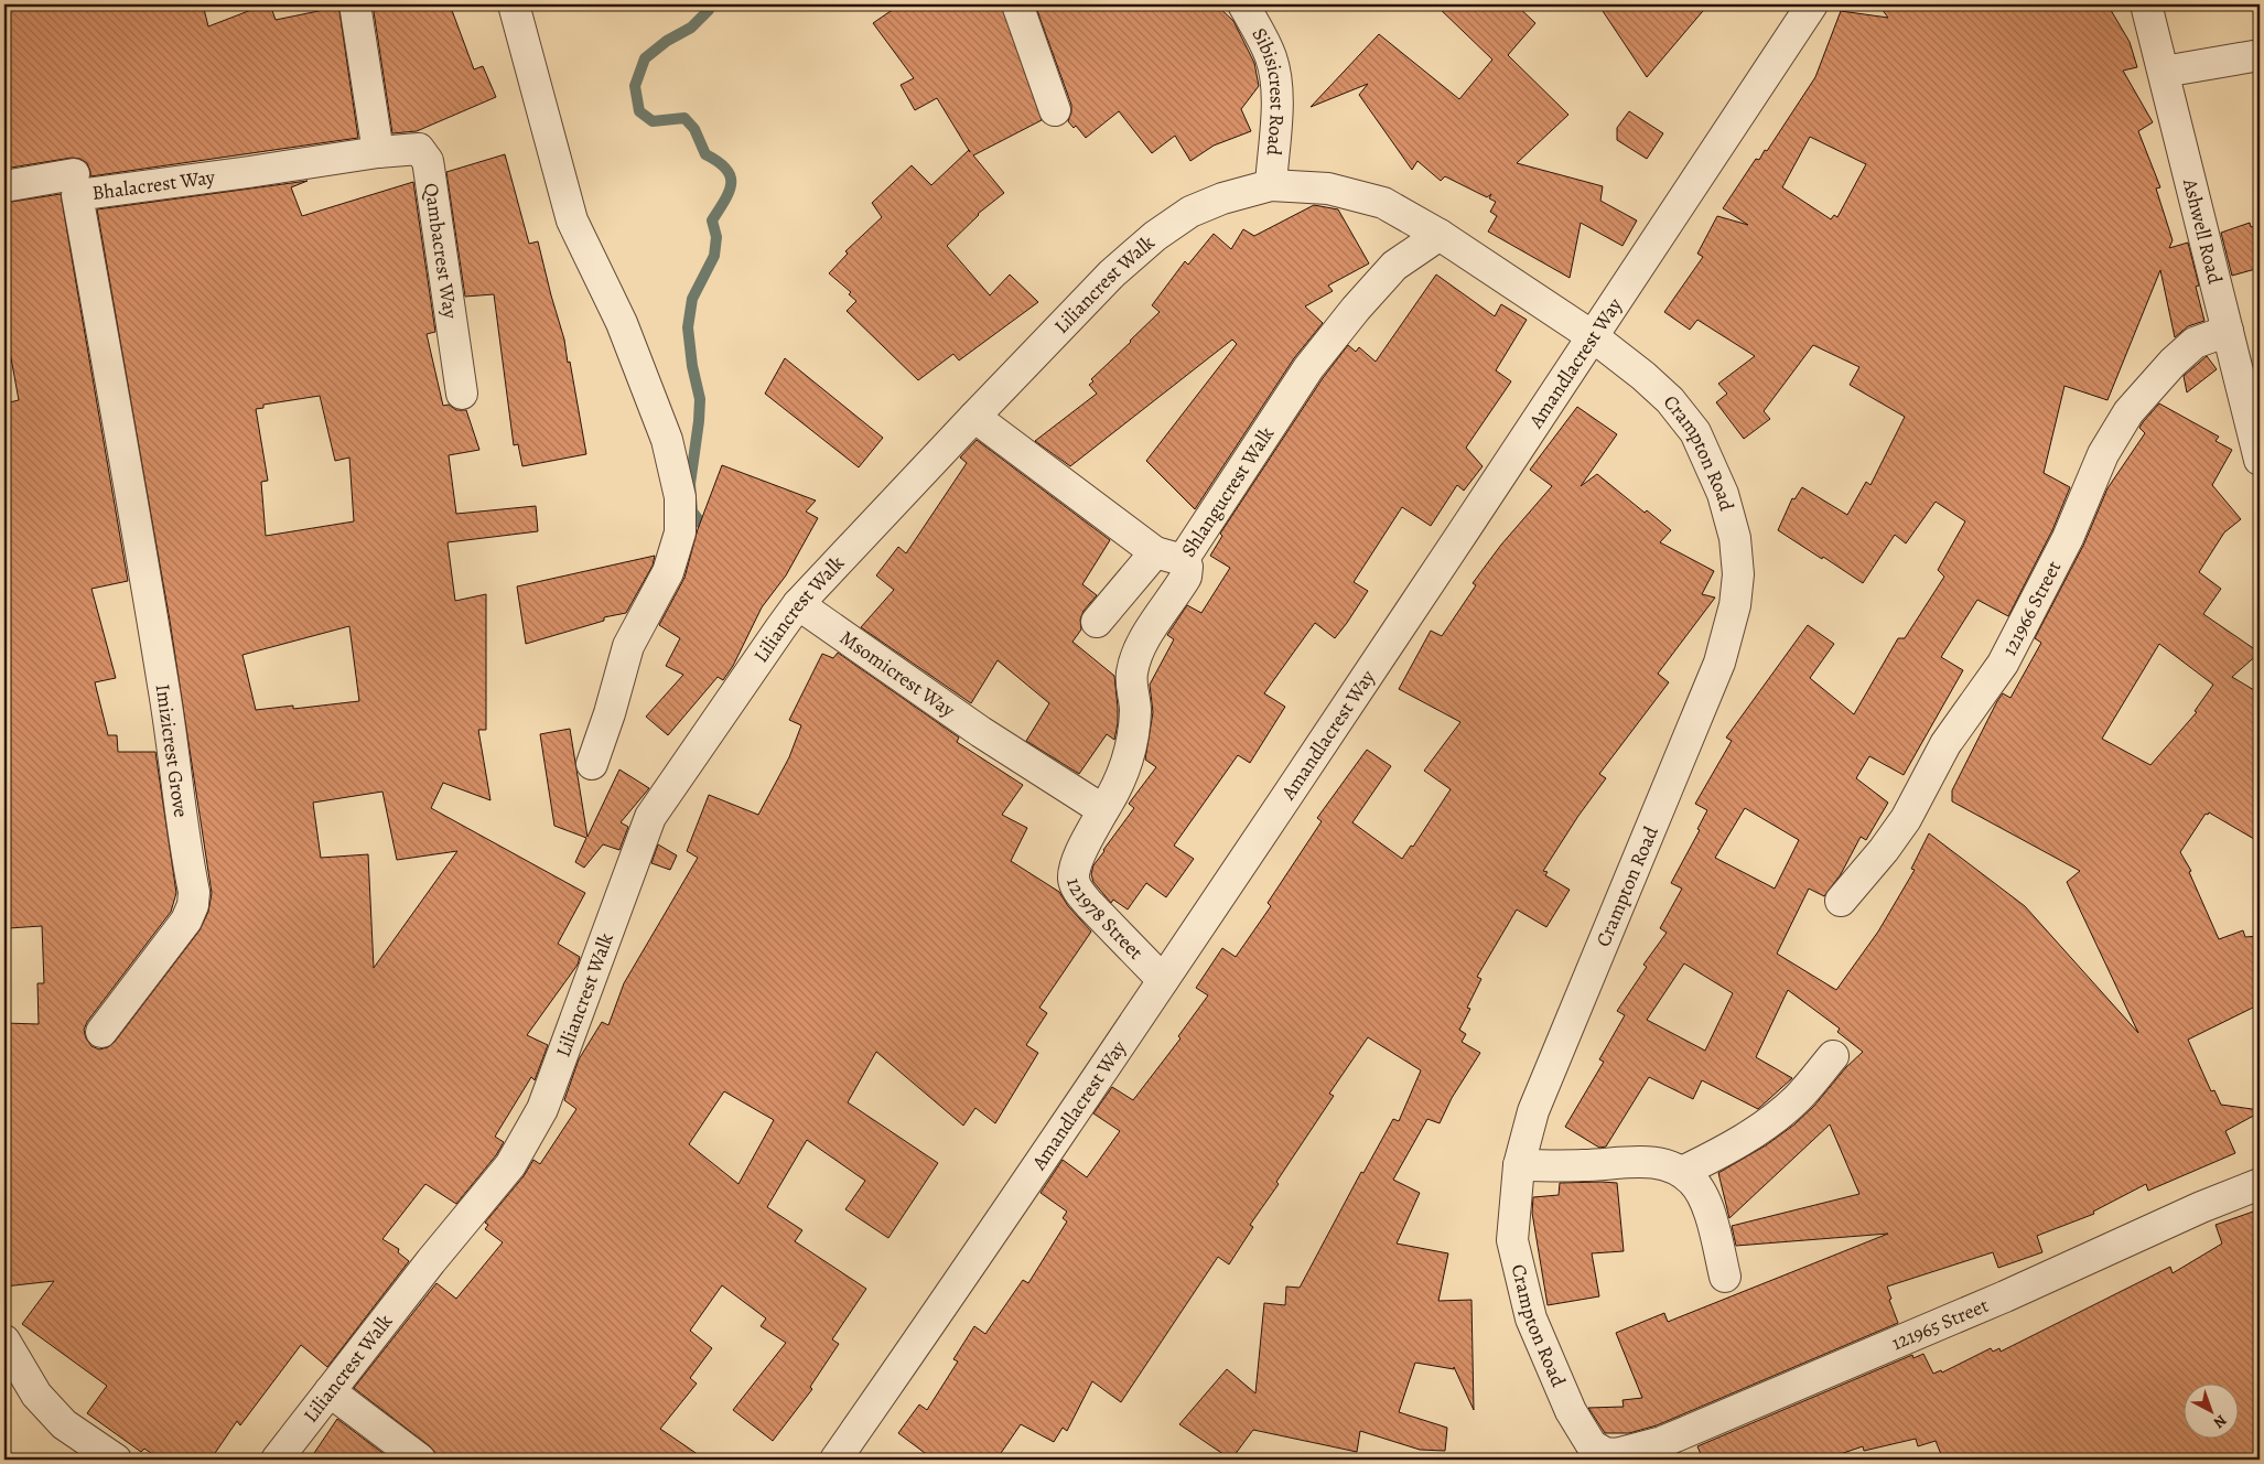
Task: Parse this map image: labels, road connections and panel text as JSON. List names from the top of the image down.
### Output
{
  "streets": {
    "street": [
      "Sibisicrest Road",
      "Bhalacrest Way",
      "Ashwell Road",
      "Qambacrest Way",
      "Liliancrest Walk",
      "Amandlacrest Way",
      "Crampton Road",
      "Shlangucrest Walk",
      "121966 Street",
      "Msomicrest Way",
      "Imizicrest Grove",
      "121978 Street",
      "121965 Street"
    ]
  },
  "crossings": [
    ["Sibisicrest Road", "Liliancrest Walk"],
    ["Bhalacrest Way", "Qambacrest Way"],
    ["Bhalacrest Way", "Imizicrest Grove"],
    ["Ashwell Road", "121966 Street"],
    ["Liliancrest Walk", "Amandlacrest Way"],
    ["Liliancrest Walk", "Crampton Road"],
    ["Liliancrest Walk", "Shlangucrest Walk"],
    ["Liliancrest Walk", "Msomicrest Way"],
    ["Amandlacrest Way", "Crampton Road"],
    ["Amandlacrest Way", "121978 Street"],
    ["Crampton Road", "121965 Street"],
    ["Msomicrest Way", "121978 Street"]
  ],
  "north": "bottom right"
}
